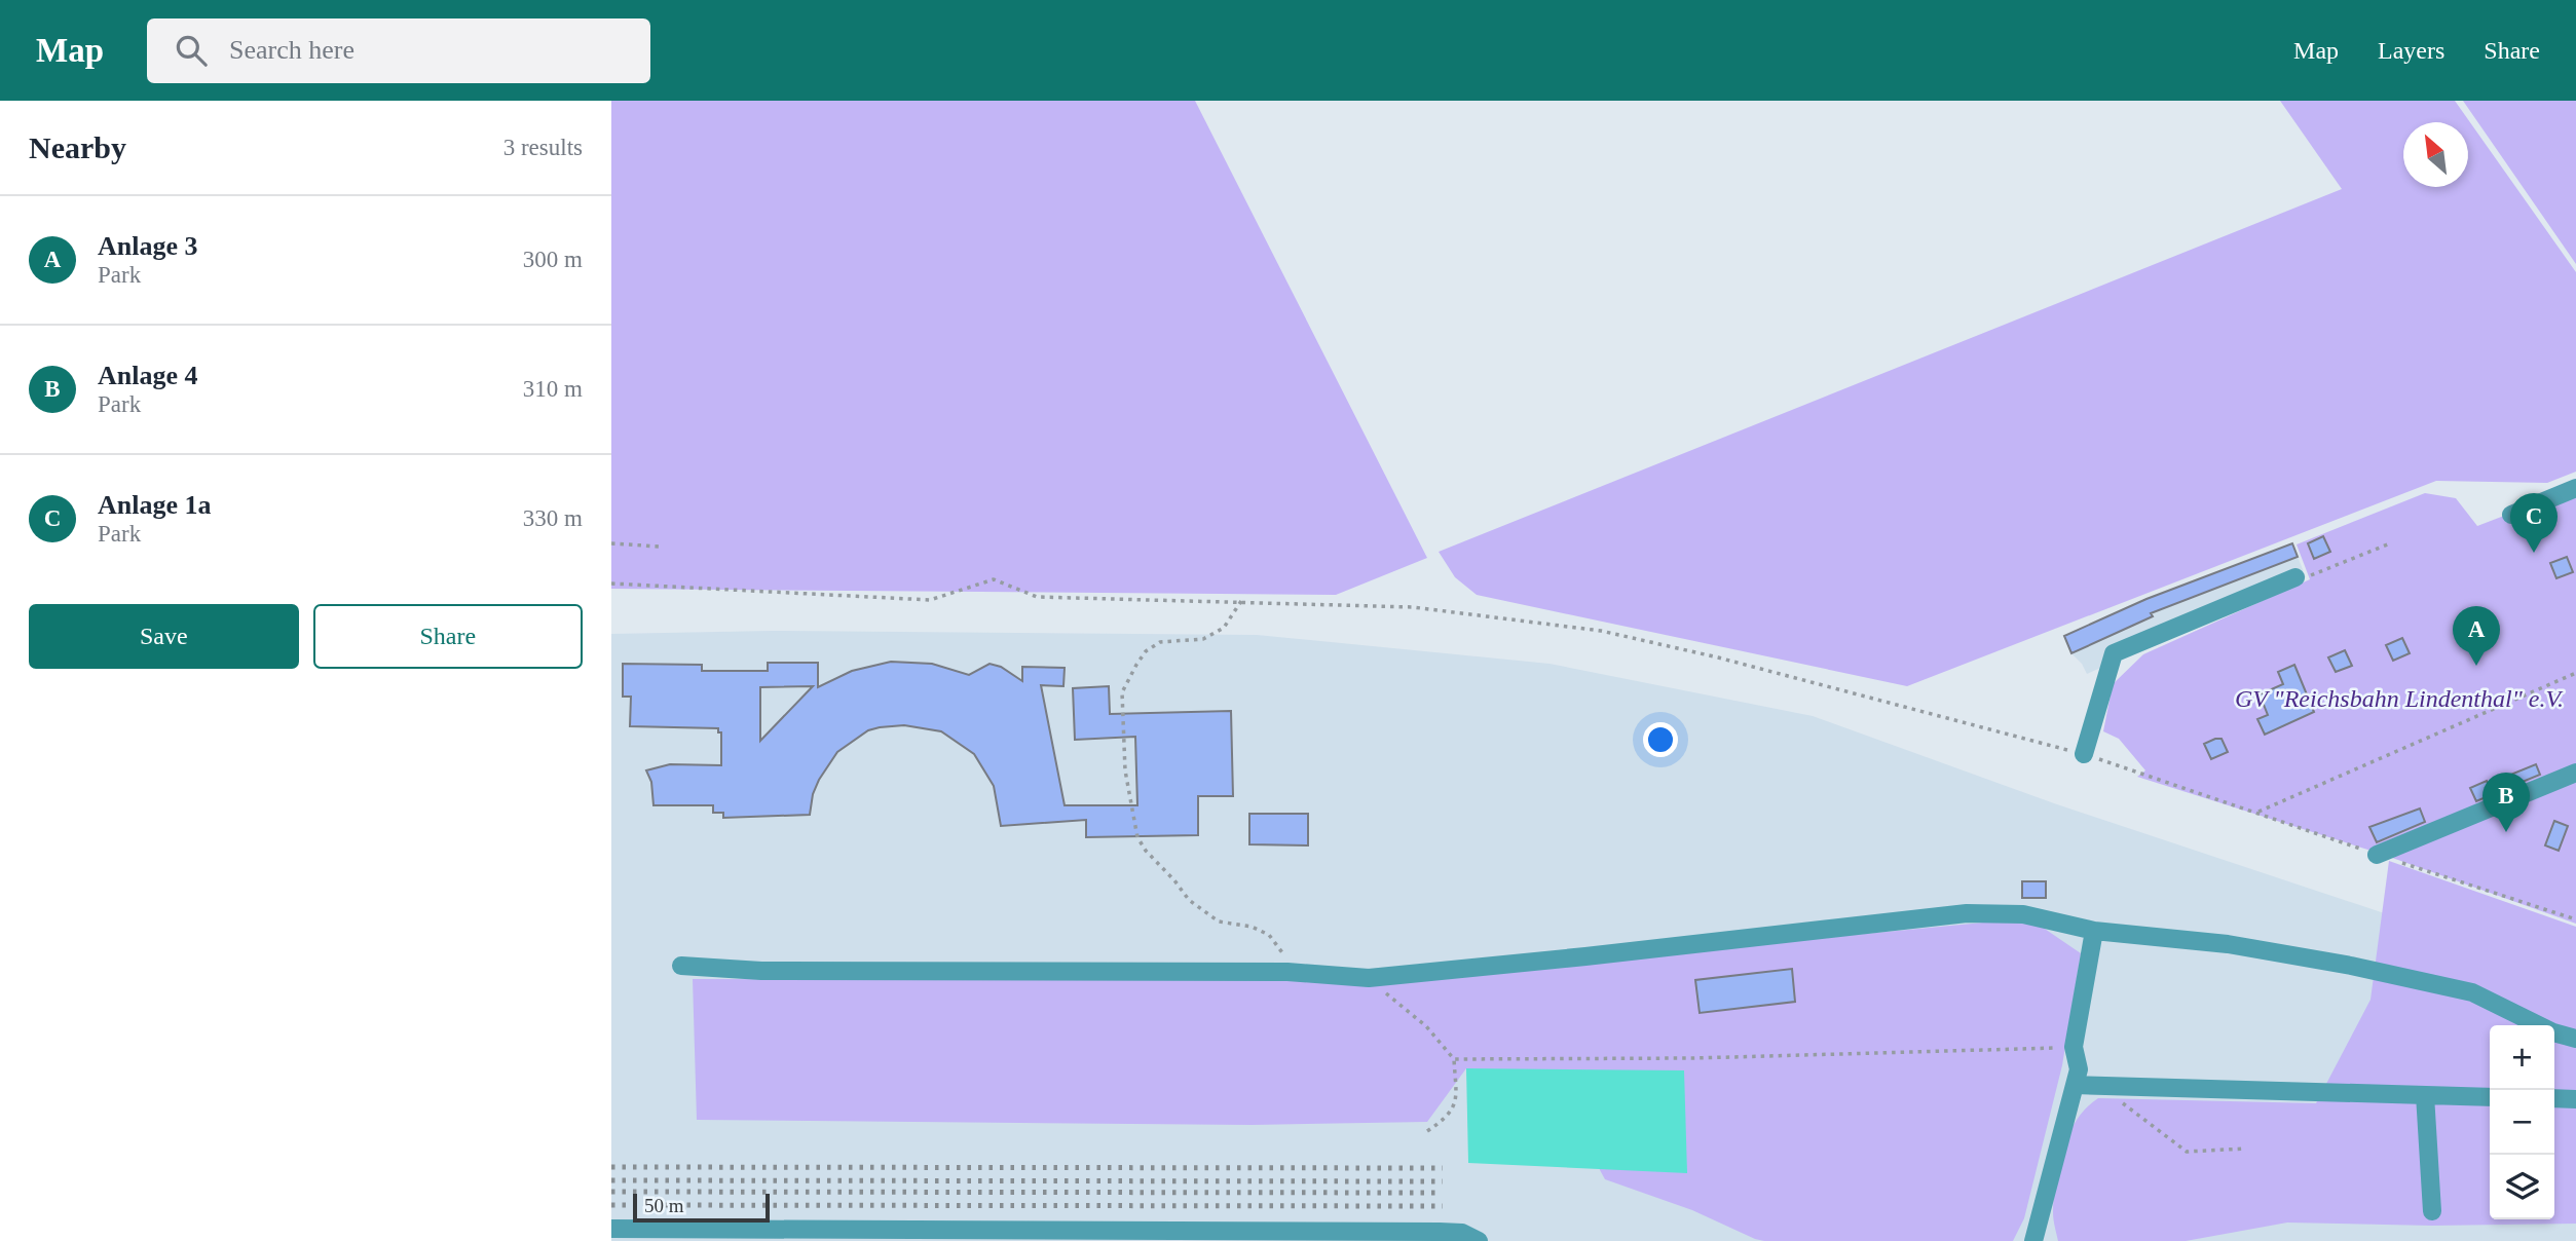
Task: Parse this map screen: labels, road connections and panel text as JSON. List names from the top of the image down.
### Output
{
  "parks": ["GV \"Reichsbahn Lindenthal\" e.V."],
  "scale_bar": "50 m",
  "north": "top left",
  "page": {
    "header": "Map",
    "search": "Search here",
    "nav": ["Map", "Layers", "Share"],
    "heading": ["Nearby", "3 results"],
    "list": [
      {
        "mark": "A",
        "name": "Anlage 3",
        "note": "Park",
        "value": "300 m"
      },
      {
        "mark": "B",
        "name": "Anlage 4",
        "note": "Park",
        "value": "310 m"
      },
      {
        "mark": "C",
        "name": "Anlage 1a",
        "note": "Park",
        "value": "330 m"
      }
    ],
    "pins": ["C", "A", "B"],
    "buttons": ["Save", "Share"],
    "map_buttons": ["+", "−"],
    "scale": "50 m"
  }
}
